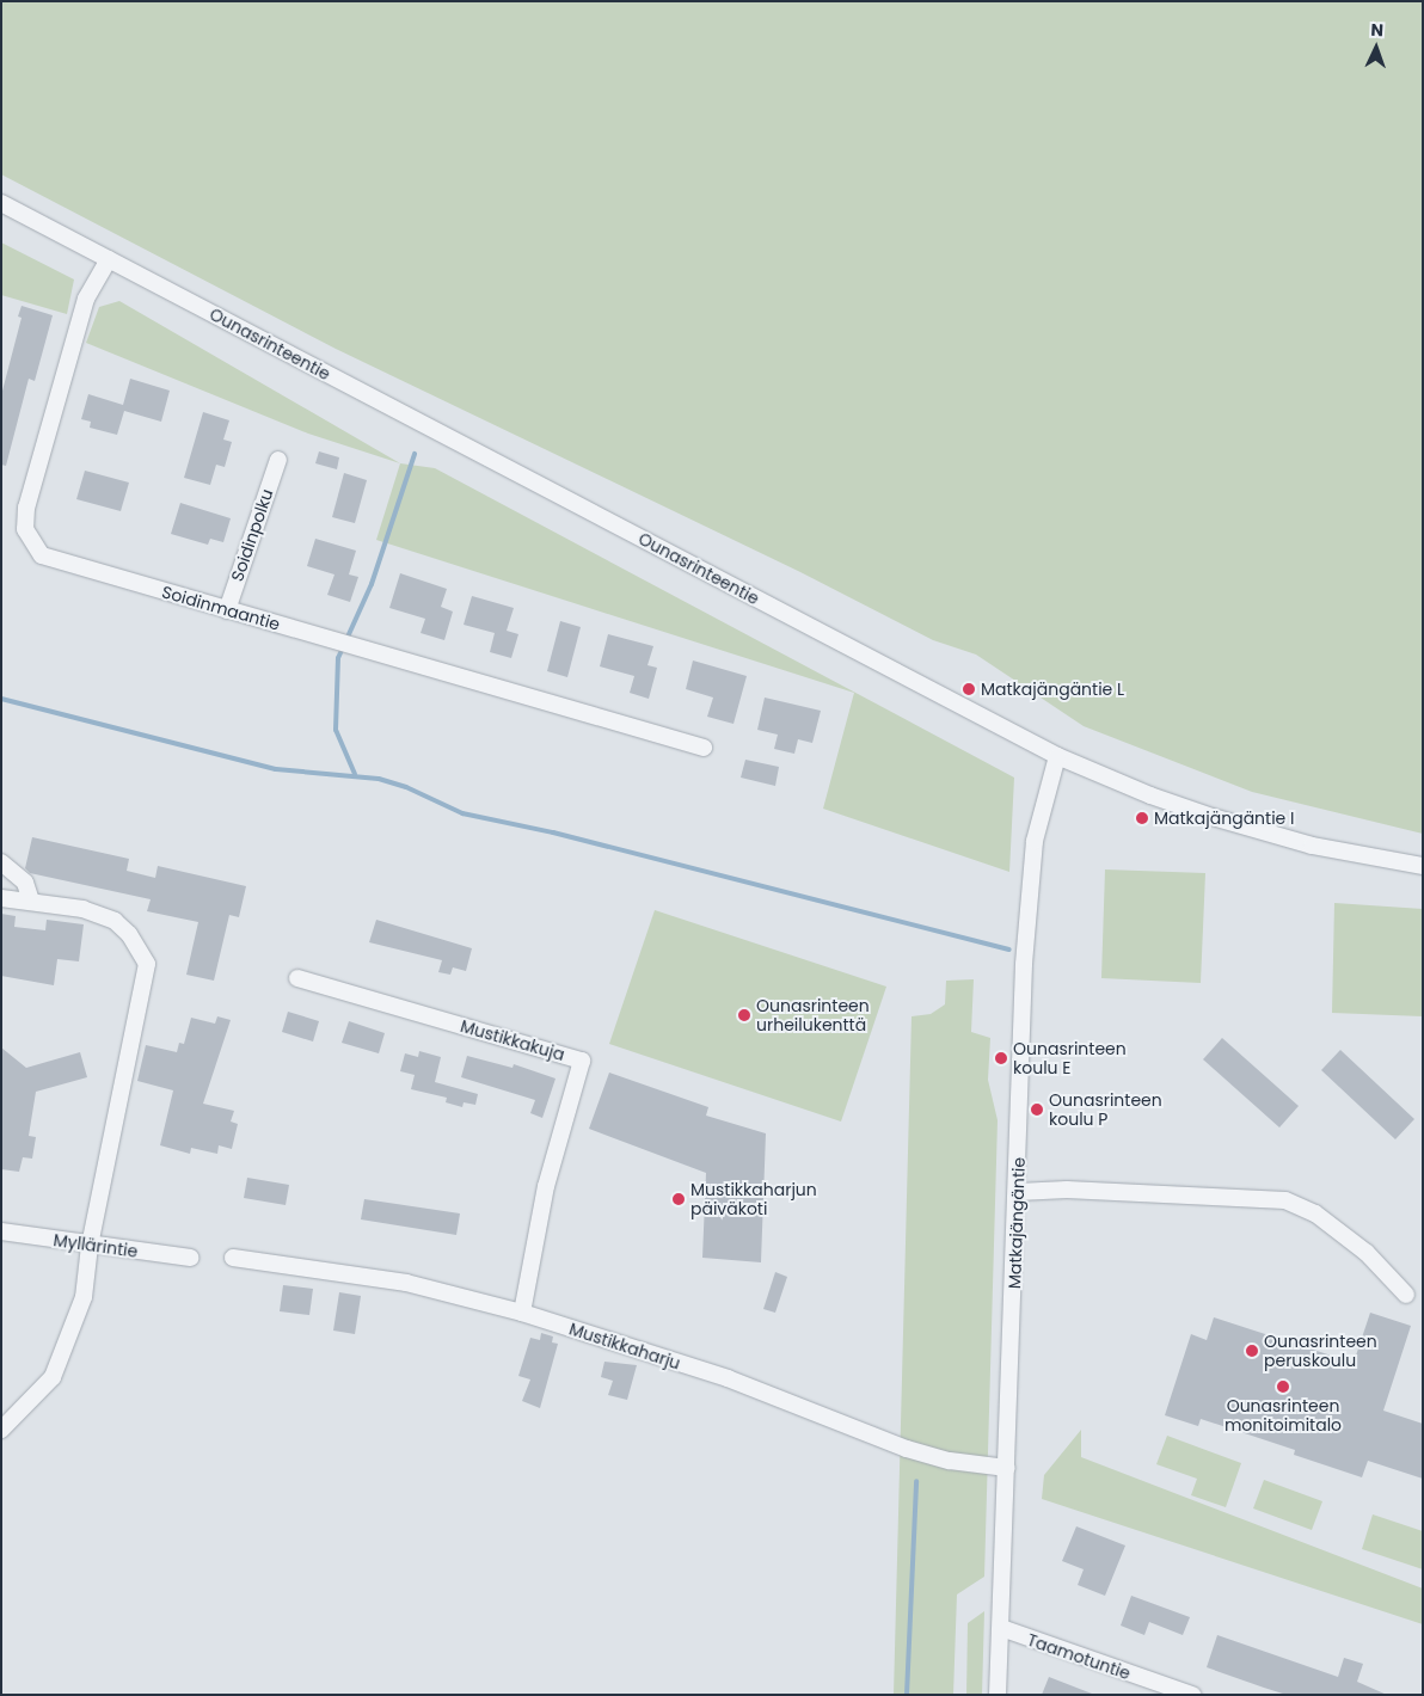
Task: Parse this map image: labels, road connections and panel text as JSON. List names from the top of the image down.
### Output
{
  "streets": {
    "street": [
      "Ounasrinteentie",
      "Soidinpolku",
      "Soidinmaantie",
      "Mustikkakuja",
      "Matkajängäntie",
      "Myllärintie",
      "Mustikkaharju",
      "Taamotuntie"
    ]
  },
  "crossings": [
    ["Ounasrinteentie", "Soidinmaantie"],
    ["Ounasrinteentie", "Matkajängäntie"],
    ["Soidinpolku", "Soidinmaantie"],
    ["Mustikkakuja", "Mustikkaharju"],
    ["Matkajängäntie", "Mustikkaharju"],
    ["Matkajängäntie", "Taamotuntie"]
  ],
  "places": [
    "Matkajängäntie L",
    "Matkajängäntie I",
    "Ounasrinteen urheilukenttä",
    "Ounasrinteen koulu E",
    "Ounasrinteen koulu P",
    "Mustikkaharjun päiväkoti",
    "Ounasrinteen peruskoulu",
    "Ounasrinteen monitoimitalo"
  ],
  "north": "top"
}
